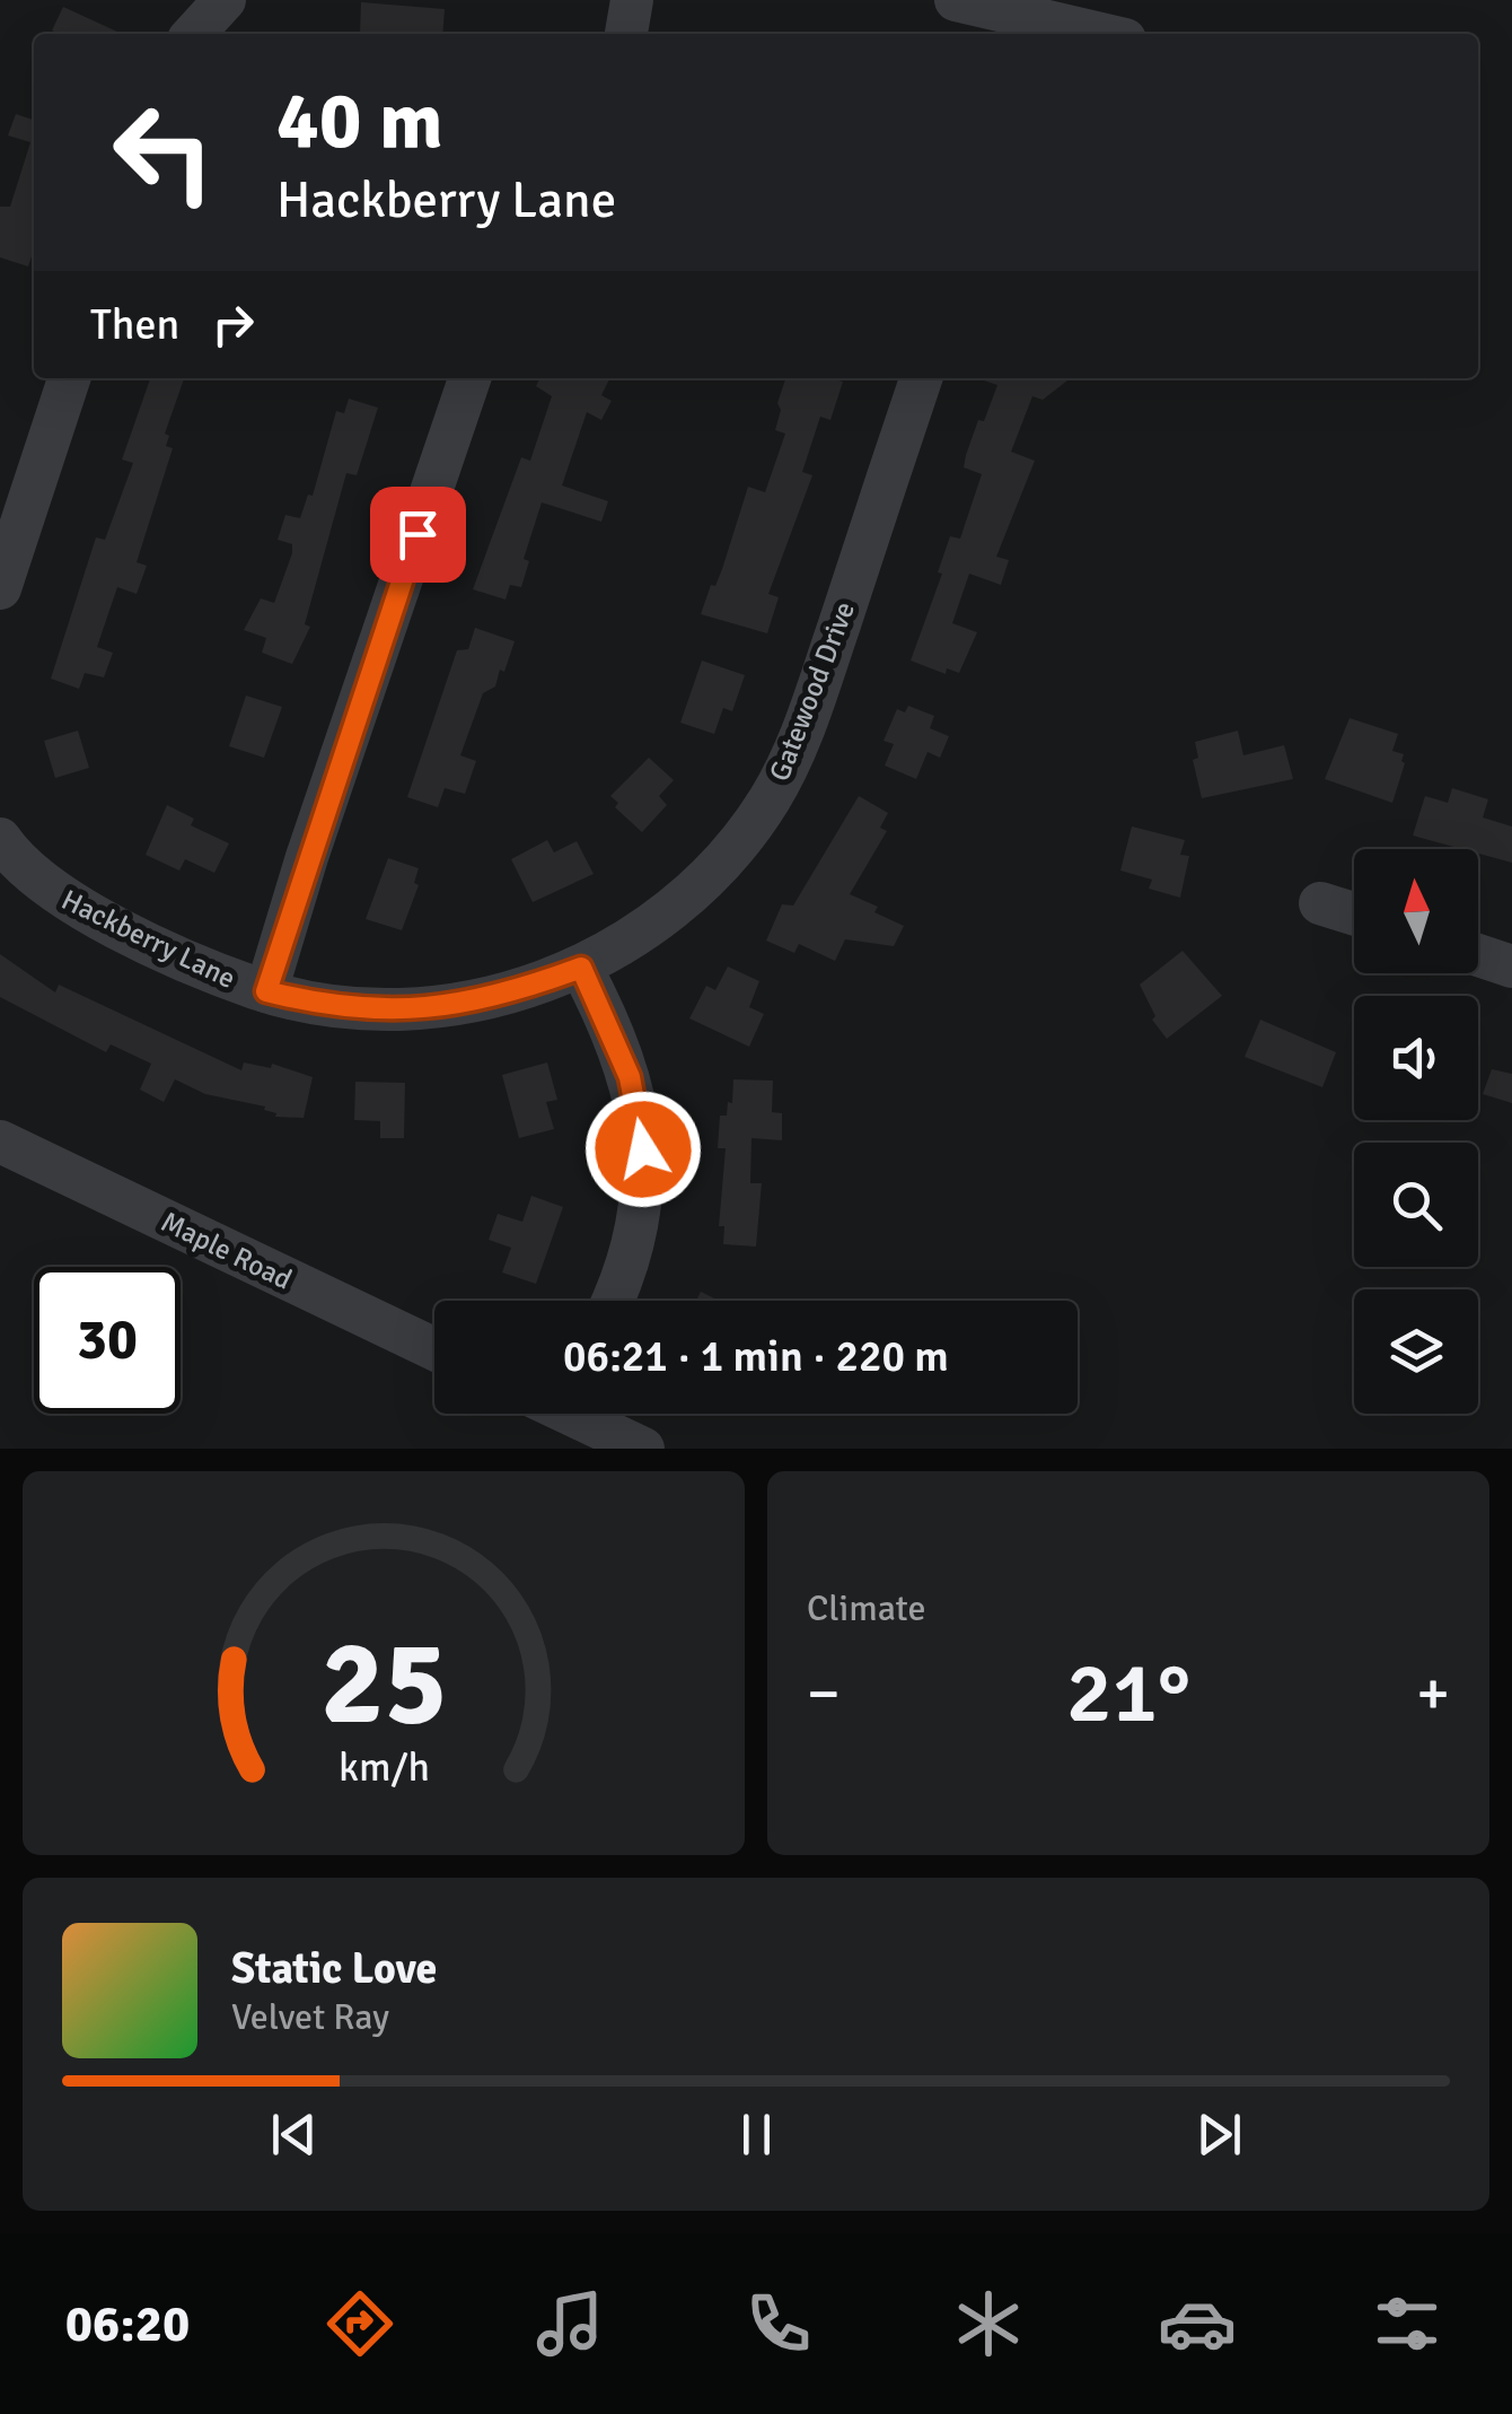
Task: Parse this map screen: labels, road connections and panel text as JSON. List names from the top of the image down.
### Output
{
  "streets": {
    "street": ["Gatewood Drive", "Hackberry Lane", "Maple Road"]
  },
  "crossings": [
    ["Gatewood Drive", "Hackberry Lane"]
  ],
  "north": "top",
  "page": {
    "turn": ["40 m", "Hackberry Lane"],
    "then": "Then",
    "limit": "30",
    "trip": "06:21 · 1 min · 220 m",
    "tile": "Climate",
    "heat": ["−", "21°", "+"],
    "song": ["Static Love", "Velvet Ray"],
    "tabs": "06:20",
    "gauge": ["25", "km/h"]
  }
}
